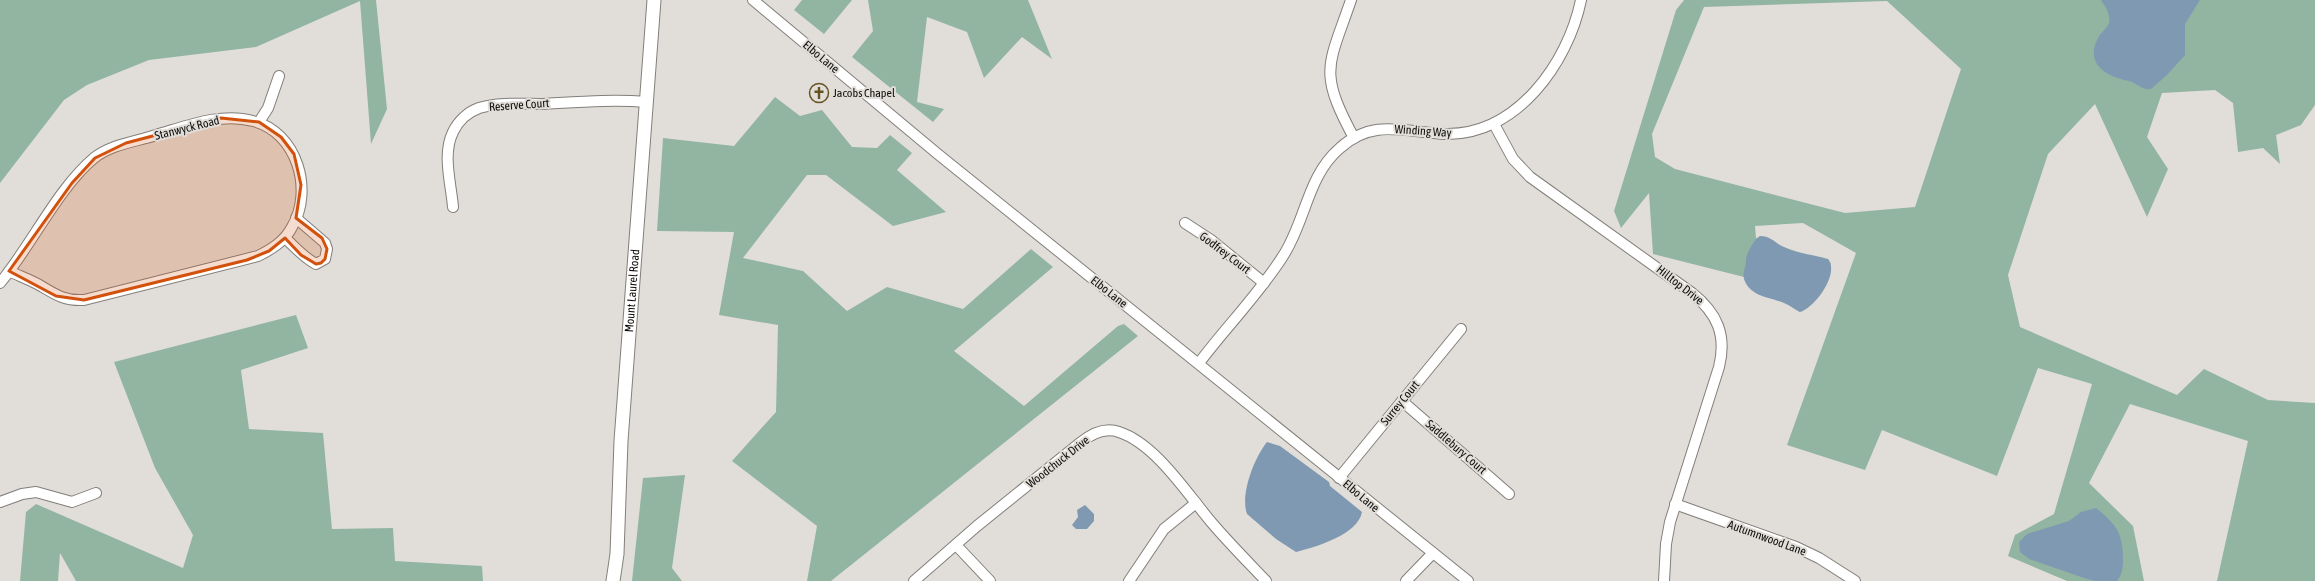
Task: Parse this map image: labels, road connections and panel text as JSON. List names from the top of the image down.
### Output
{
  "streets": {
    "main road": ["Mount Laurel Road"],
    "street": [
      "Elbo Lane",
      "Reserve Court",
      "Stanwyck Road",
      "Winding Way",
      "Godfrey Court",
      "Hilltop Drive",
      "Surrey Court",
      "Saddlebury Court",
      "Woodchuck Drive",
      "Autumnwood Lane"
    ]
  },
  "crossings": [
    ["Elbo Lane", "Winding Way"],
    ["Elbo Lane", "Surrey Court"],
    ["Reserve Court", "Mount Laurel Road"],
    ["Winding Way", "Godfrey Court"],
    ["Winding Way", "Hilltop Drive"],
    ["Hilltop Drive", "Autumnwood Lane"],
    ["Surrey Court", "Saddlebury Court"]
  ],
  "places": {
    "church": ["Jacobs Chapel"]
  }
}
